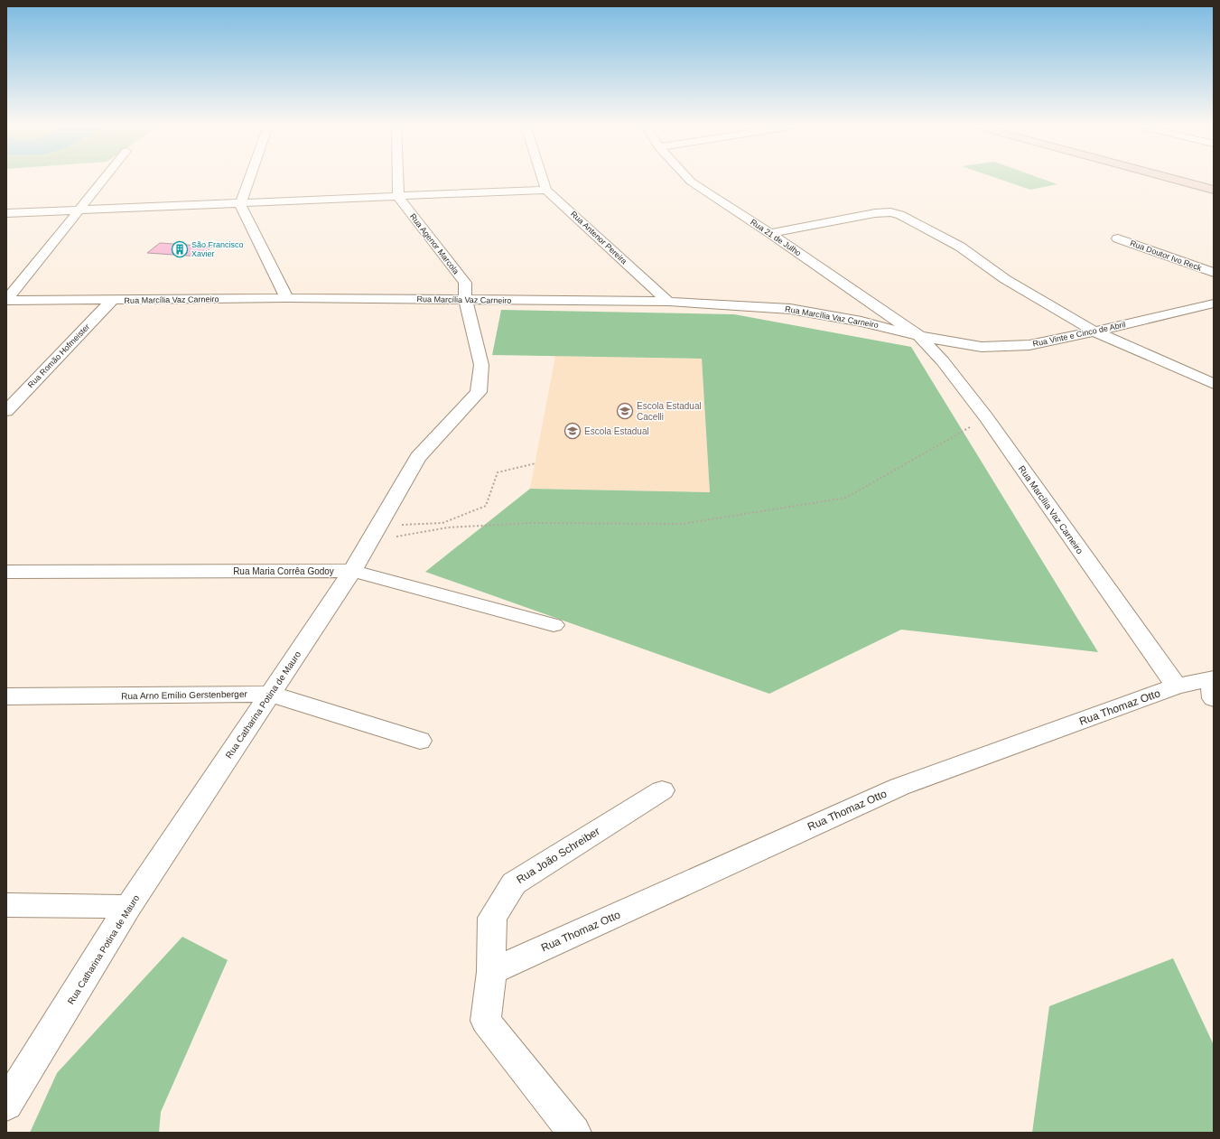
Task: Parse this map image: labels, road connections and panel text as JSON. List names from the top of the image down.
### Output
{
  "streets": {
    "street": [
      "Rua Antenor Pereira",
      "Rua 21 de Julho",
      "Rua Agenor Marcola",
      "Rua Doutor Ivo Reck",
      "Rua Marcília Vaz Carneiro",
      "Rua Vinte e Cinco de Abril",
      "Rua Romão Hofmeister",
      "Rua Maria Corrêa Godoy",
      "Rua Arno Emílio Gerstenberger",
      "Rua Catharina Potina de Mauro",
      "Rua Thomaz Otto",
      "Rua João Schreiber"
    ]
  },
  "crossings": [
    ["Rua Antenor Pereira", "Rua Marcília Vaz Carneiro"],
    ["Rua 21 de Julho", "Rua Marcília Vaz Carneiro"],
    ["Rua Agenor Marcola", "Rua Marcília Vaz Carneiro"],
    ["Rua Agenor Marcola", "Rua Catharina Potina de Mauro"],
    ["Rua Marcília Vaz Carneiro", "Rua Vinte e Cinco de Abril"],
    ["Rua Marcília Vaz Carneiro", "Rua Romão Hofmeister"],
    ["Rua Marcília Vaz Carneiro", "Rua Catharina Potina de Mauro"],
    ["Rua Marcília Vaz Carneiro", "Rua Thomaz Otto"],
    ["Rua Maria Corrêa Godoy", "Rua Catharina Potina de Mauro"],
    ["Rua Arno Emílio Gerstenberger", "Rua Catharina Potina de Mauro"],
    ["Rua Thomaz Otto", "Rua João Schreiber"]
  ],
  "places": {
    "building": ["São Francisco Xavier"],
    "school or university": ["Escola Estadual Cacelli", "Escola Estadual"]
  }
}
